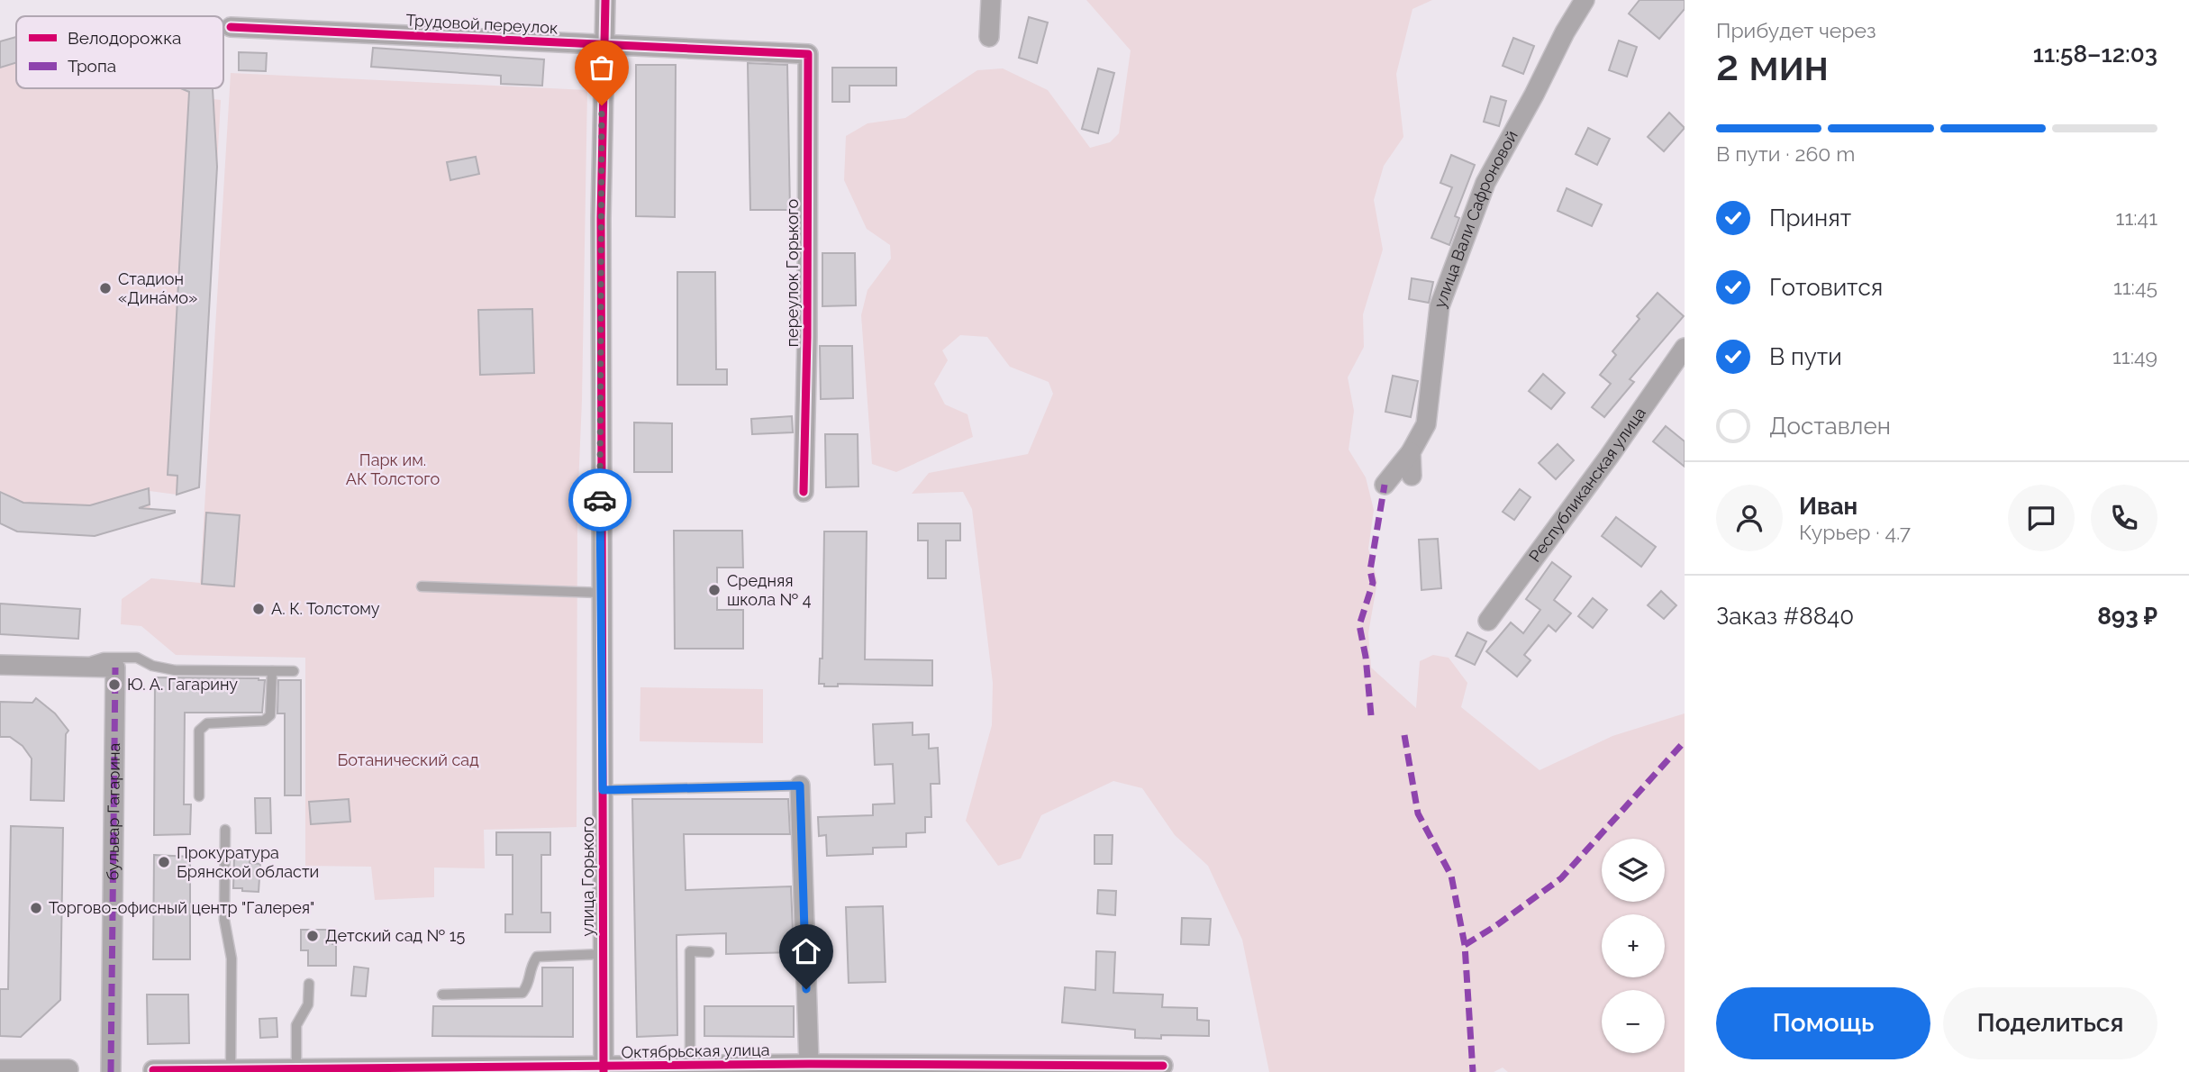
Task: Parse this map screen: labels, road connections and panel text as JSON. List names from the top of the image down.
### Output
{
  "streets": {
    "street": [
      "Трудовой переулок",
      "улица Вали Сафроновой",
      "переулок Горького",
      "Республиканская улица",
      "бульвар Гагарина",
      "улица Горького",
      "Октябрьская улица"
    ]
  },
  "crossings": [
    ["Трудовой переулок", "переулок Горького"],
    ["Трудовой переулок", "улица Горького"],
    ["улица Горького", "Октябрьская улица"]
  ],
  "parks": ["Парк им. АК Толстого", "Ботанический сад"],
  "places": [
    "Стадион «Дина́мо»",
    "Средняя школа № 4",
    "А. К. Толстому",
    "Ю. А. Гагарину",
    "Прокуратура Брянской области",
    "Торгово-офисный центр \"Галерея\"",
    "Детский сад № 15"
  ],
  "legend": ["Велодорожка", "Тропа"],
  "page": {
    "heading": ["2 мин", "Прибудет через", "11:58–12:03"],
    "panel": [
      "Иван",
      "Курьер · 4.7",
      "Заказ #8840",
      "893 ₽"
    ],
    "bar": "В пути · 260 m",
    "list": [
      ["Принят", "11:41"],
      ["Готовится", "11:45"],
      ["В пути", "11:49"],
      "Доставлен"
    ],
    "map_buttons": ["+", "−"],
    "buttons": ["Помощь", "Поделиться"]
  }
}
